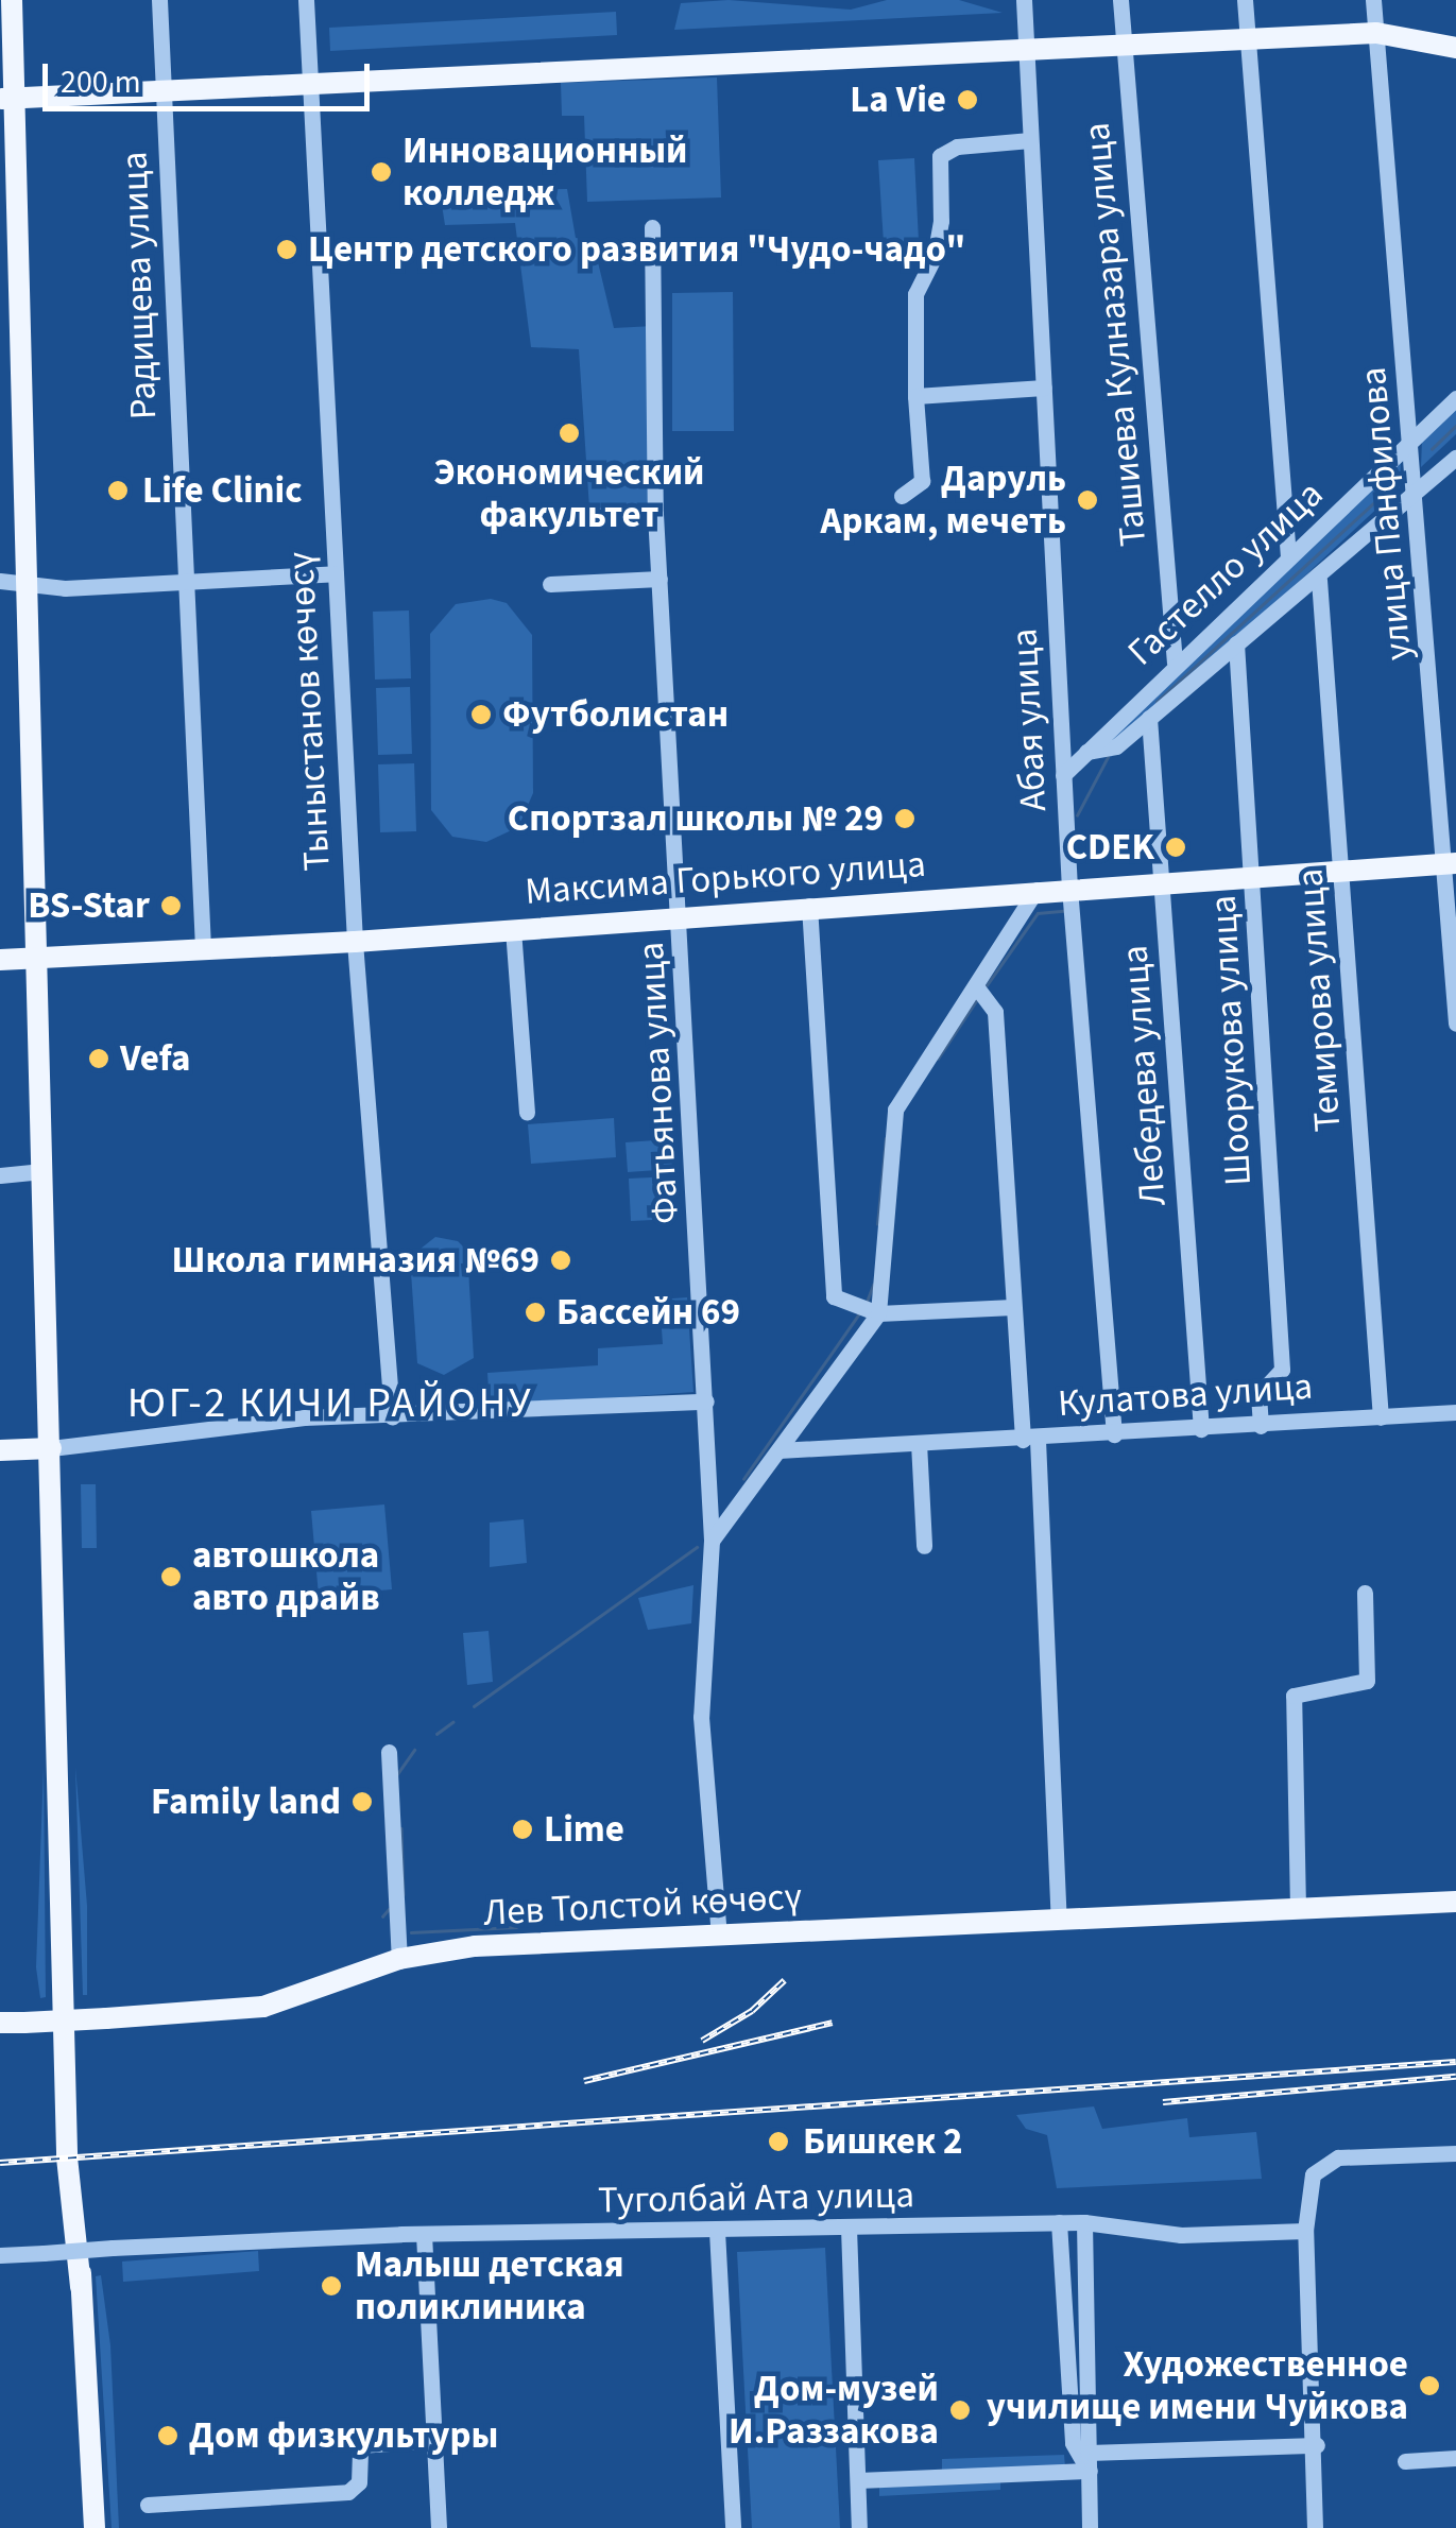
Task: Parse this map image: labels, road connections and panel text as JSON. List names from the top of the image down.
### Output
{
  "streets": {
    "main road": ["Максима Горького улица", "Лев Толстой көчөсү"],
    "street": [
      "Радищева улица",
      "Ташиева Кулназара улица",
      "улица Панфилова",
      "Гастелло улица",
      "Тыныстанов көчөсү",
      "Абая улица",
      "Темирова улица",
      "Шоорукова улица",
      "Лебедева улица",
      "Фатьянова улица",
      "Кулатова улица",
      "Туголбай Ата улица"
    ]
  },
  "crossings": [
    ["Радищева улица", "Максима Горького улица"],
    ["Ташиева Кулназара улица", "Гастелло улица"],
    ["улица Панфилова", "Гастелло улица"],
    ["улица Панфилова", "Максима Горького улица"],
    ["Гастелло улица", "Абая улица"],
    ["Гастелло улица", "Темирова улица"],
    ["Гастелло улица", "Шоорукова улица"],
    ["Гастелло улица", "Лебедева улица"],
    ["Тыныстанов көчөсү", "Максима Горького улица"],
    ["Абая улица", "Максима Горького улица"],
    ["Абая улица", "Кулатова улица"],
    ["Максима Горького улица", "Темирова улица"],
    ["Максима Горького улица", "Шоорукова улица"],
    ["Максима Горького улица", "Лебедева улица"],
    ["Максима Горького улица", "Фатьянова улица"],
    ["Темирова улица", "Кулатова улица"],
    ["Шоорукова улица", "Кулатова улица"],
    ["Лебедева улица", "Кулатова улица"],
    ["Фатьянова улица", "Лев Толстой көчөсү"]
  ],
  "districts": ["ЮГ-2 КИЧИ РАЙОНУ"],
  "places": [
    "La Vie",
    "Инновационный колледж",
    "Центр детского развития \"Чудо-чадо\"",
    "Экономический факультет",
    "Life Clinic",
    "Даруль Аркам, мечеть",
    "Футболистан",
    "Спортзал школы № 29",
    "CDEK",
    "BS-Star",
    "Vefa",
    "Школа гимназия №69",
    "Бассейн 69",
    "автошкола авто драйв",
    "Family land",
    "Lime",
    "Бишкек 2",
    "Малыш детская поликлиника",
    "Художественное училище имени Чуйкова",
    "Дом-музей И.Раззакова",
    "Дом физкультуры"
  ],
  "scale_bar": "200 m"
}
